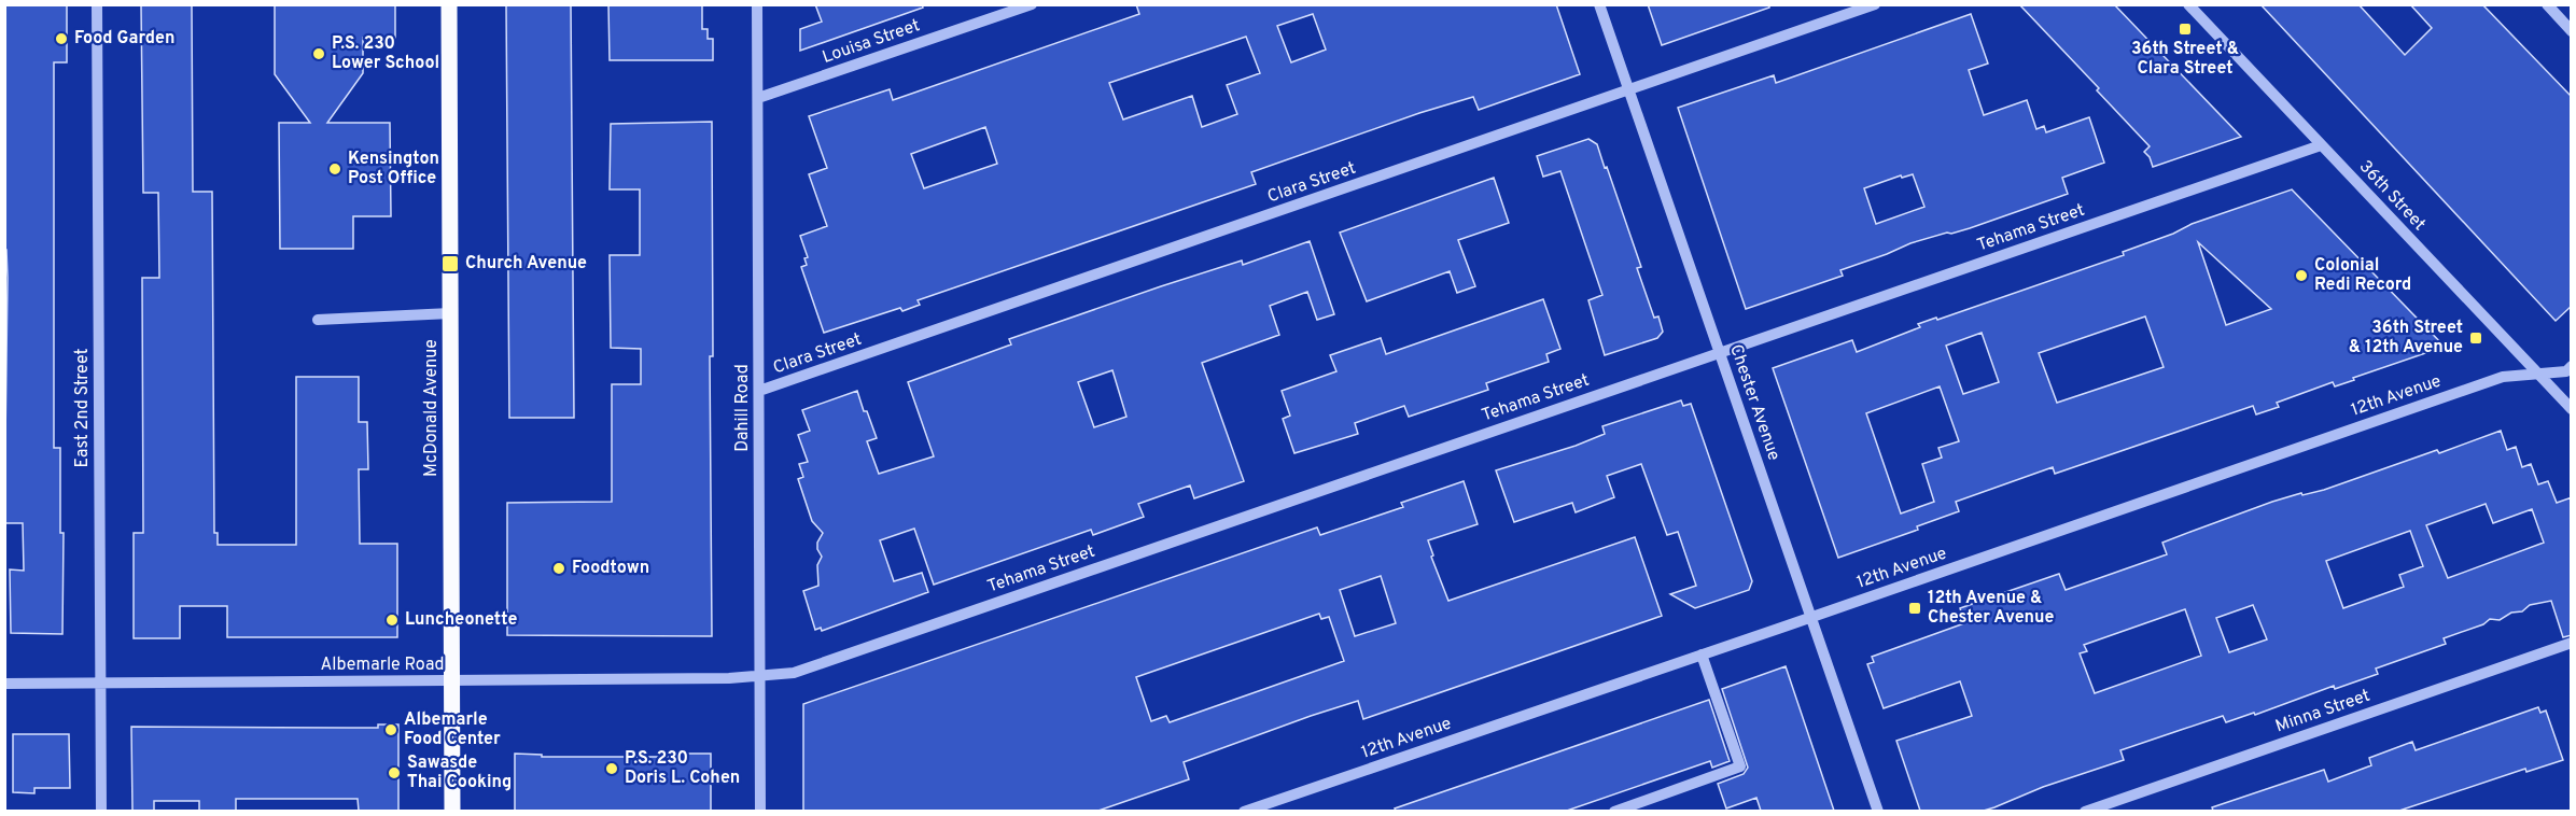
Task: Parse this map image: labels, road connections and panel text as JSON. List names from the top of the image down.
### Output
{
  "streets": {
    "main road": ["McDonald Avenue"],
    "street": [
      "Louisa Street",
      "Clara Street",
      "36th Street",
      "Tehama Street",
      "12th Avenue",
      "Chester Avenue",
      "East 2nd Street",
      "Dahill Road",
      "Albemarle Road",
      "Minna Street"
    ]
  },
  "crossings": [
    ["Louisa Street", "Dahill Road"],
    ["Clara Street", "Chester Avenue"],
    ["Clara Street", "Dahill Road"],
    ["36th Street", "Tehama Street"],
    ["36th Street", "12th Avenue"],
    ["Tehama Street", "Chester Avenue"],
    ["Tehama Street", "Dahill Road"],
    ["Tehama Street", "Albemarle Road"],
    ["12th Avenue", "Chester Avenue"],
    ["East 2nd Street", "Albemarle Road"],
    ["McDonald Avenue", "Albemarle Road"],
    ["Dahill Road", "Albemarle Road"]
  ],
  "places": {
    "transit": [
      "36th Street & Clara Street",
      "Church Avenue",
      "36th Street & 12th Avenue",
      "12th Avenue & Chester Avenue"
    ],
    "other": [
      "Food Garden",
      "P.S. 230 Lower School",
      "Kensington Post Office",
      "Colonial Redi Record",
      "Foodtown",
      "Luncheonette",
      "Albemarle Food Center",
      "P.S. 230 Doris L. Cohen",
      "Sawasde Thai Cooking"
    ]
  }
}
